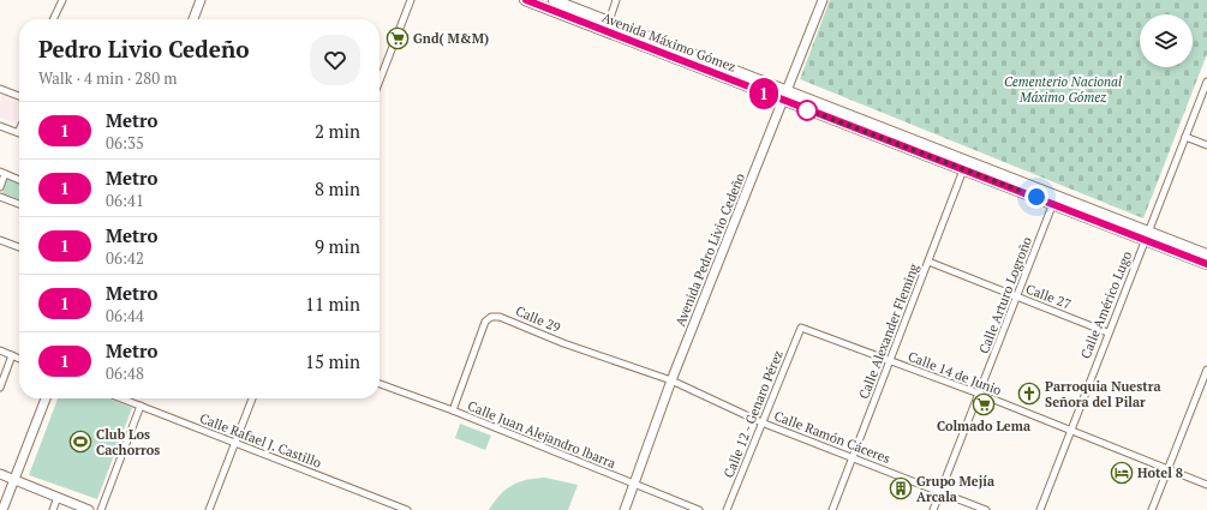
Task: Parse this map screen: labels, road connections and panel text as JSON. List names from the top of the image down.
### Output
{
  "streets": {
    "main road": ["Avenida Máximo Gómez", "Avenida Pedro Livio Cedeño"],
    "street": [
      "Calle Arturo Logroño",
      "Calle 27",
      "Calle Américo Lugo",
      "Calle 29",
      "Calle Alexander Fleming",
      "Calle 14 de Junio",
      "Calle 12 - Genaro Pérez",
      "Calle Juan Alejandro lbarra",
      "Calle Ramón Cáceres",
      "Calle Rafael J. Castillo"
    ]
  },
  "crossings": [
    ["Avenida Máximo Gómez", "Avenida Pedro Livio Cedeño"],
    ["Avenida Máximo Gómez", "Calle Arturo Logroño"],
    ["Avenida Máximo Gómez", "Calle Américo Lugo"],
    ["Avenida Máximo Gómez", "Calle Alexander Fleming"],
    ["Avenida Pedro Livio Cedeño", "Calle 29"],
    ["Avenida Pedro Livio Cedeño", "Calle Juan Alejandro lbarra"],
    ["Avenida Pedro Livio Cedeño", "Calle Ramón Cáceres"],
    ["Calle Arturo Logroño", "Calle 27"],
    ["Calle Arturo Logroño", "Calle 14 de Junio"],
    ["Calle Arturo Logroño", "Calle Ramón Cáceres"],
    ["Calle 27", "Calle Américo Lugo"],
    ["Calle 27", "Calle Alexander Fleming"],
    ["Calle Américo Lugo", "Calle 14 de Junio"],
    ["Calle 29", "Calle Juan Alejandro lbarra"],
    ["Calle 29", "Calle Ramón Cáceres"],
    ["Calle Alexander Fleming", "Calle 14 de Junio"],
    ["Calle Alexander Fleming", "Calle Ramón Cáceres"],
    ["Calle 14 de Junio", "Calle 12 - Genaro Pérez"],
    ["Calle 12 - Genaro Pérez", "Calle Ramón Cáceres"]
  ],
  "parks": ["Cementerio Nacional Máximo Gómez"],
  "places": {
    "supermarket": ["Gnd( M&M)", "Colmado Lema"],
    "church": ["Parroquia Nuestra Señora del Pilar"],
    "sports": ["Club Los Cachorros"],
    "hotel": ["Hotel 8"],
    "building": ["Grupo Mejía Arcala"]
  },
  "lines": ["metro line 1"],
  "page": {
    "on_map": "1",
    "heading": ["Pedro Livio Cedeño", "Walk · 4 min · 280 m"],
    "list": [
      {
        "mark": "1",
        "name": "Metro",
        "note": "06:35",
        "value": "2 min"
      },
      {
        "mark": "1",
        "name": "Metro",
        "note": "06:41",
        "value": "8 min"
      },
      {
        "mark": "1",
        "name": "Metro",
        "note": "06:42",
        "value": "9 min"
      },
      {
        "mark": "1",
        "name": "Metro",
        "note": "06:44",
        "value": "11 min"
      },
      {
        "mark": "1",
        "name": "Metro",
        "note": "06:48",
        "value": "15 min"
      }
    ]
  }
}
